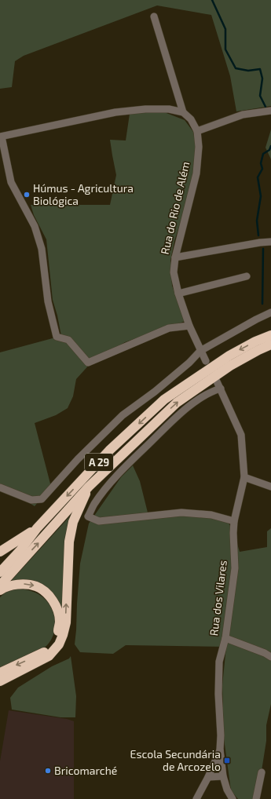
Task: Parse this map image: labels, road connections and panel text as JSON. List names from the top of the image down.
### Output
{
  "streets": {
    "highway": ["A 29"],
    "street": ["Rua do Rio de Além", "Rua dos Vilares"]
  },
  "places": {
    "other": ["Húmus - Agricultura Biológica", "Bricomarché"],
    "transit": ["Escola Secundária de Arcozelo"]
  }
}
